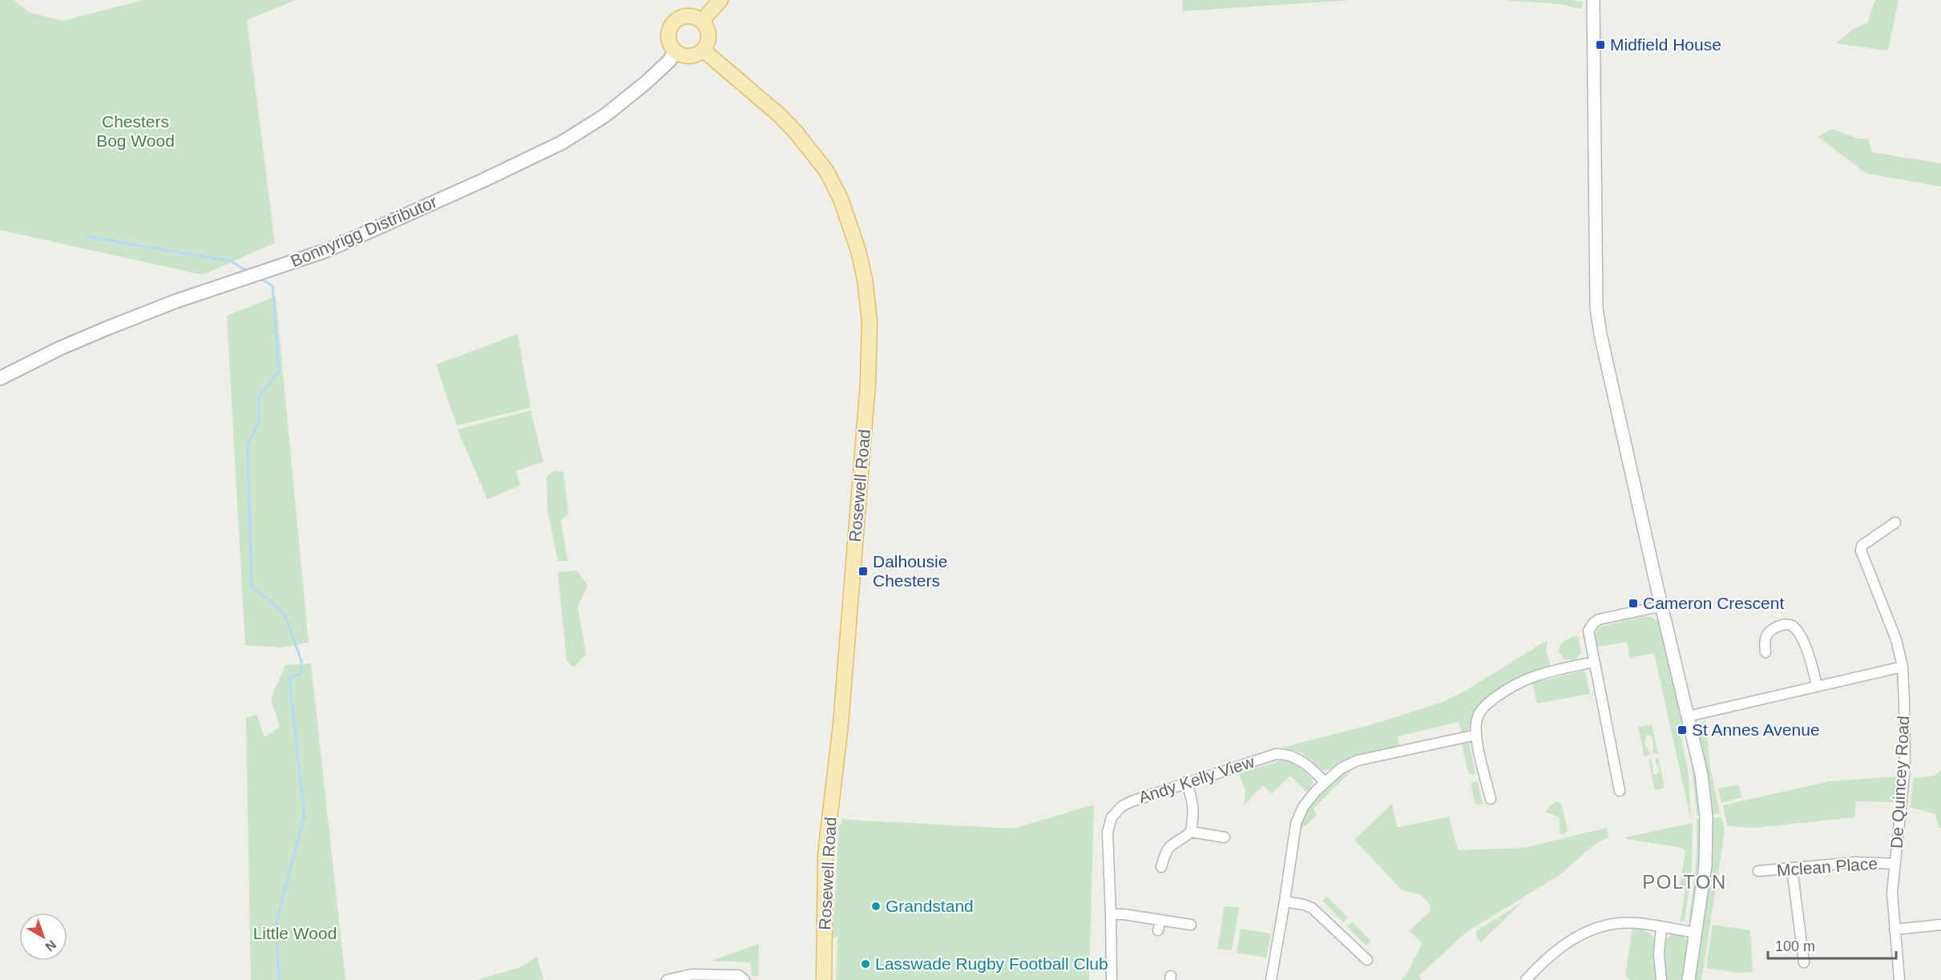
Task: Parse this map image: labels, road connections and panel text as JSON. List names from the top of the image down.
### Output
{
  "streets": {
    "main road": ["Bonnyrigg Distributor", "Rosewell Road"],
    "street": ["Andy Kelly View", "De Quincey Road", "Mclean Place"]
  },
  "crossings": [
    ["Bonnyrigg Distributor", "Rosewell Road"],
    ["De Quincey Road", "Mclean Place"]
  ],
  "districts": ["POLTON"],
  "parks": ["Chesters Bog Wood", "Little Wood"],
  "places": {
    "transit": [
      "Midfield House",
      "Dalhousie Chesters",
      "Cameron Crescent",
      "St Annes Avenue"
    ],
    "other": ["Grandstand", "Lasswade Rugby Football Club"]
  },
  "scale_bar": "100 m",
  "north": "bottom right"
}
